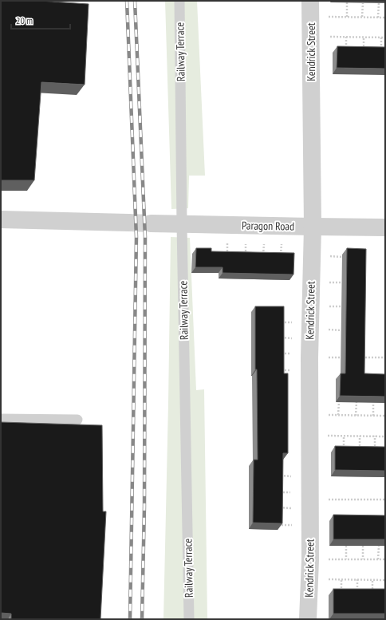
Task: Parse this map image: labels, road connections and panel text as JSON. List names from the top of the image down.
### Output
{
  "streets": {
    "street": ["Kendrick Street", "Paragon Road"],
    "lane": ["Railway Terrace"]
  },
  "crossings": [
    ["Railway Terrace", "Paragon Road"],
    ["Kendrick Street", "Paragon Road"]
  ],
  "scale_bar": "20 m"
}
